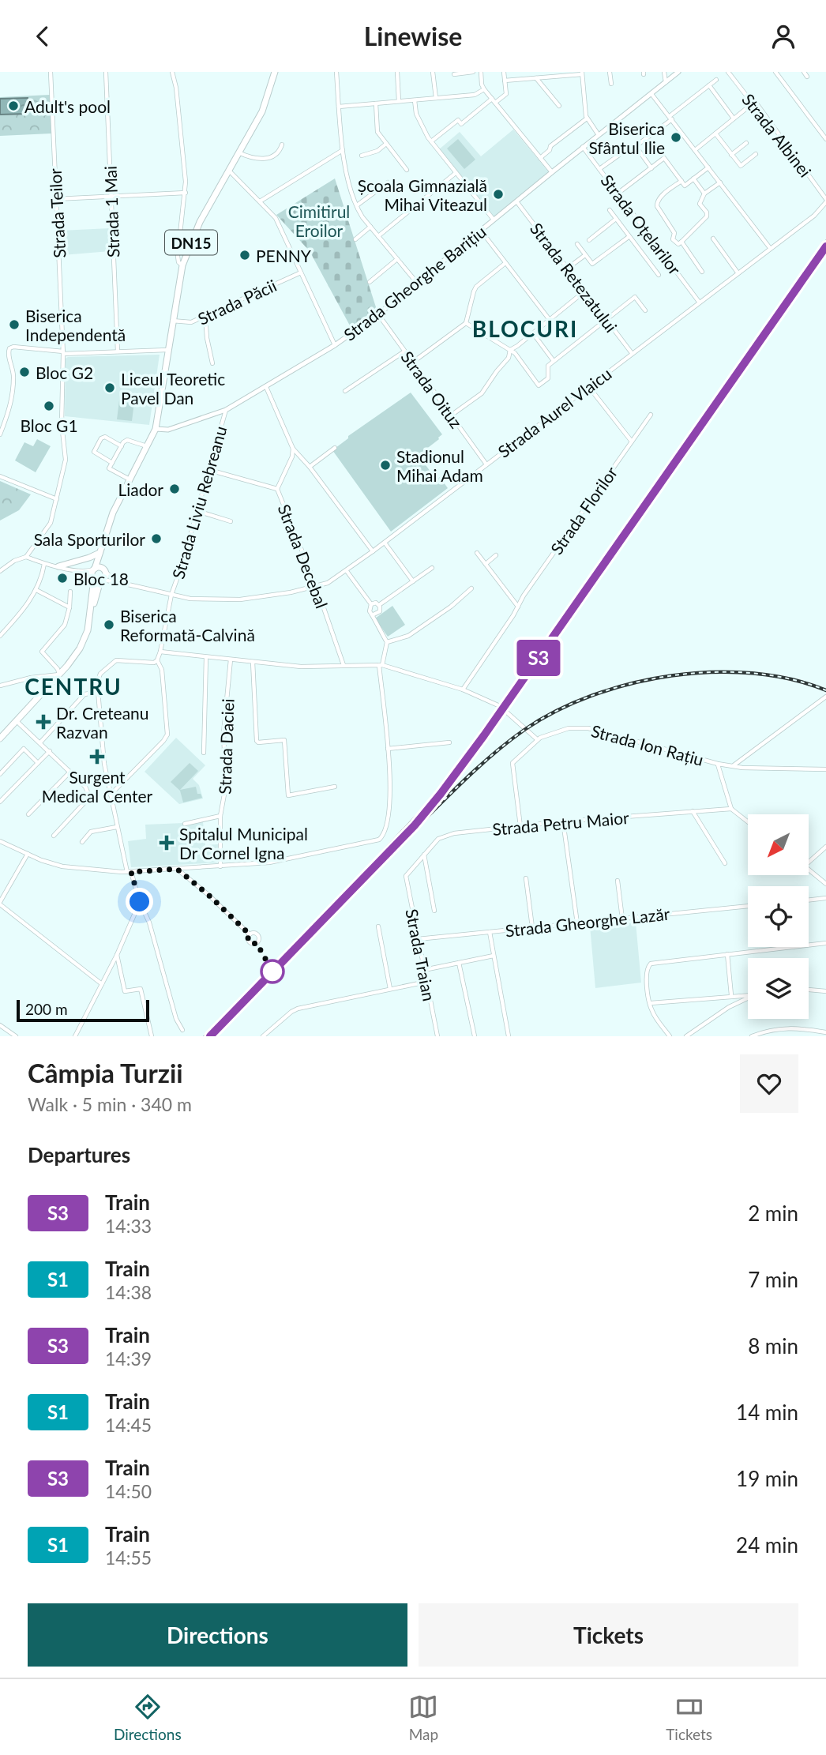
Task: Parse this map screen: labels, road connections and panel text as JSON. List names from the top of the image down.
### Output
{
  "streets": {
    "main road": ["DN15"],
    "street": [
      "Strada Albinei",
      "Strada 1 Mai",
      "Strada Teilor",
      "Strada Oțelarilor",
      "Strada Retezatului",
      "Strada Gheorghe Barițiu",
      "Strada Păcii",
      "Strada Oituz",
      "Strada Aurel Vlaicu",
      "Strada Liviu Rebreanu",
      "Strada Florilor",
      "Strada Decebal",
      "Strada Ion Rațiu",
      "Strada Daciei",
      "Strada Petru Maior",
      "Strada Gheorghe Lazăr",
      "Strada Traian"
    ]
  },
  "crossings": [
    ["Strada Albinei", "Strada Aurel Vlaicu"],
    ["Strada Oțelarilor", "Strada Gheorghe Barițiu"],
    ["Strada Oțelarilor", "Strada Aurel Vlaicu"],
    ["DN15", "Strada Gheorghe Barițiu"],
    ["DN15", "Strada Păcii"],
    ["DN15", "Strada Aurel Vlaicu"],
    ["Strada Retezatului", "Strada Gheorghe Barițiu"],
    ["Strada Retezatului", "Strada Aurel Vlaicu"],
    ["Strada Gheorghe Barițiu", "Strada Oituz"],
    ["Strada Gheorghe Barițiu", "Strada Liviu Rebreanu"],
    ["Strada Oituz", "Strada Aurel Vlaicu"],
    ["Strada Aurel Vlaicu", "Strada Liviu Rebreanu"],
    ["Strada Aurel Vlaicu", "Strada Decebal"],
    ["Strada Petru Maior", "Strada Traian"],
    ["Strada Gheorghe Lazăr", "Strada Traian"]
  ],
  "districts": ["BLOCURI", "CENTRU"],
  "parks": ["Cimitirul Eroilor"],
  "places": {
    "other": [
      "Adult's pool",
      "Biserica Sfântul Ilie",
      "Școala Gimnazială Mihai Viteazul",
      "PENNY",
      "Biserica Independentă",
      "Bloc G2",
      "Liceul Teoretic Pavel Dan",
      "Bloc G1",
      "Stadionul Mihai Adam",
      "Liador",
      "Sala Sporturilor",
      "Bloc 18",
      "Biserica Reformată-Calvină"
    ],
    "health": ["Dr. Creteanu Razvan", "Surgent Medical Center", "Spitalul Municipal Dr Cornel Igna"]
  },
  "scale_bar": "200 m",
  "north": "bottom left",
  "page": {
    "header": "Linewise",
    "on_map": "S3",
    "scale": "200 m",
    "heading": [
      ["Câmpia Turzii", "Walk · 5 min · 340 m"],
      "Departures"
    ],
    "list": [
      {
        "mark": "S3",
        "name": "Train",
        "note": "14:33",
        "value": "2 min"
      },
      {
        "mark": "S1",
        "name": "Train",
        "note": "14:38",
        "value": "7 min"
      },
      {
        "mark": "S3",
        "name": "Train",
        "note": "14:39",
        "value": "8 min"
      },
      {
        "mark": "S1",
        "name": "Train",
        "note": "14:45",
        "value": "14 min"
      },
      {
        "mark": "S3",
        "name": "Train",
        "note": "14:50",
        "value": "19 min"
      },
      {
        "mark": "S1",
        "name": "Train",
        "note": "14:55",
        "value": "24 min"
      }
    ],
    "buttons": ["Directions", "Tickets"],
    "tabs": ["Directions", "Map", "Tickets"]
  }
}
